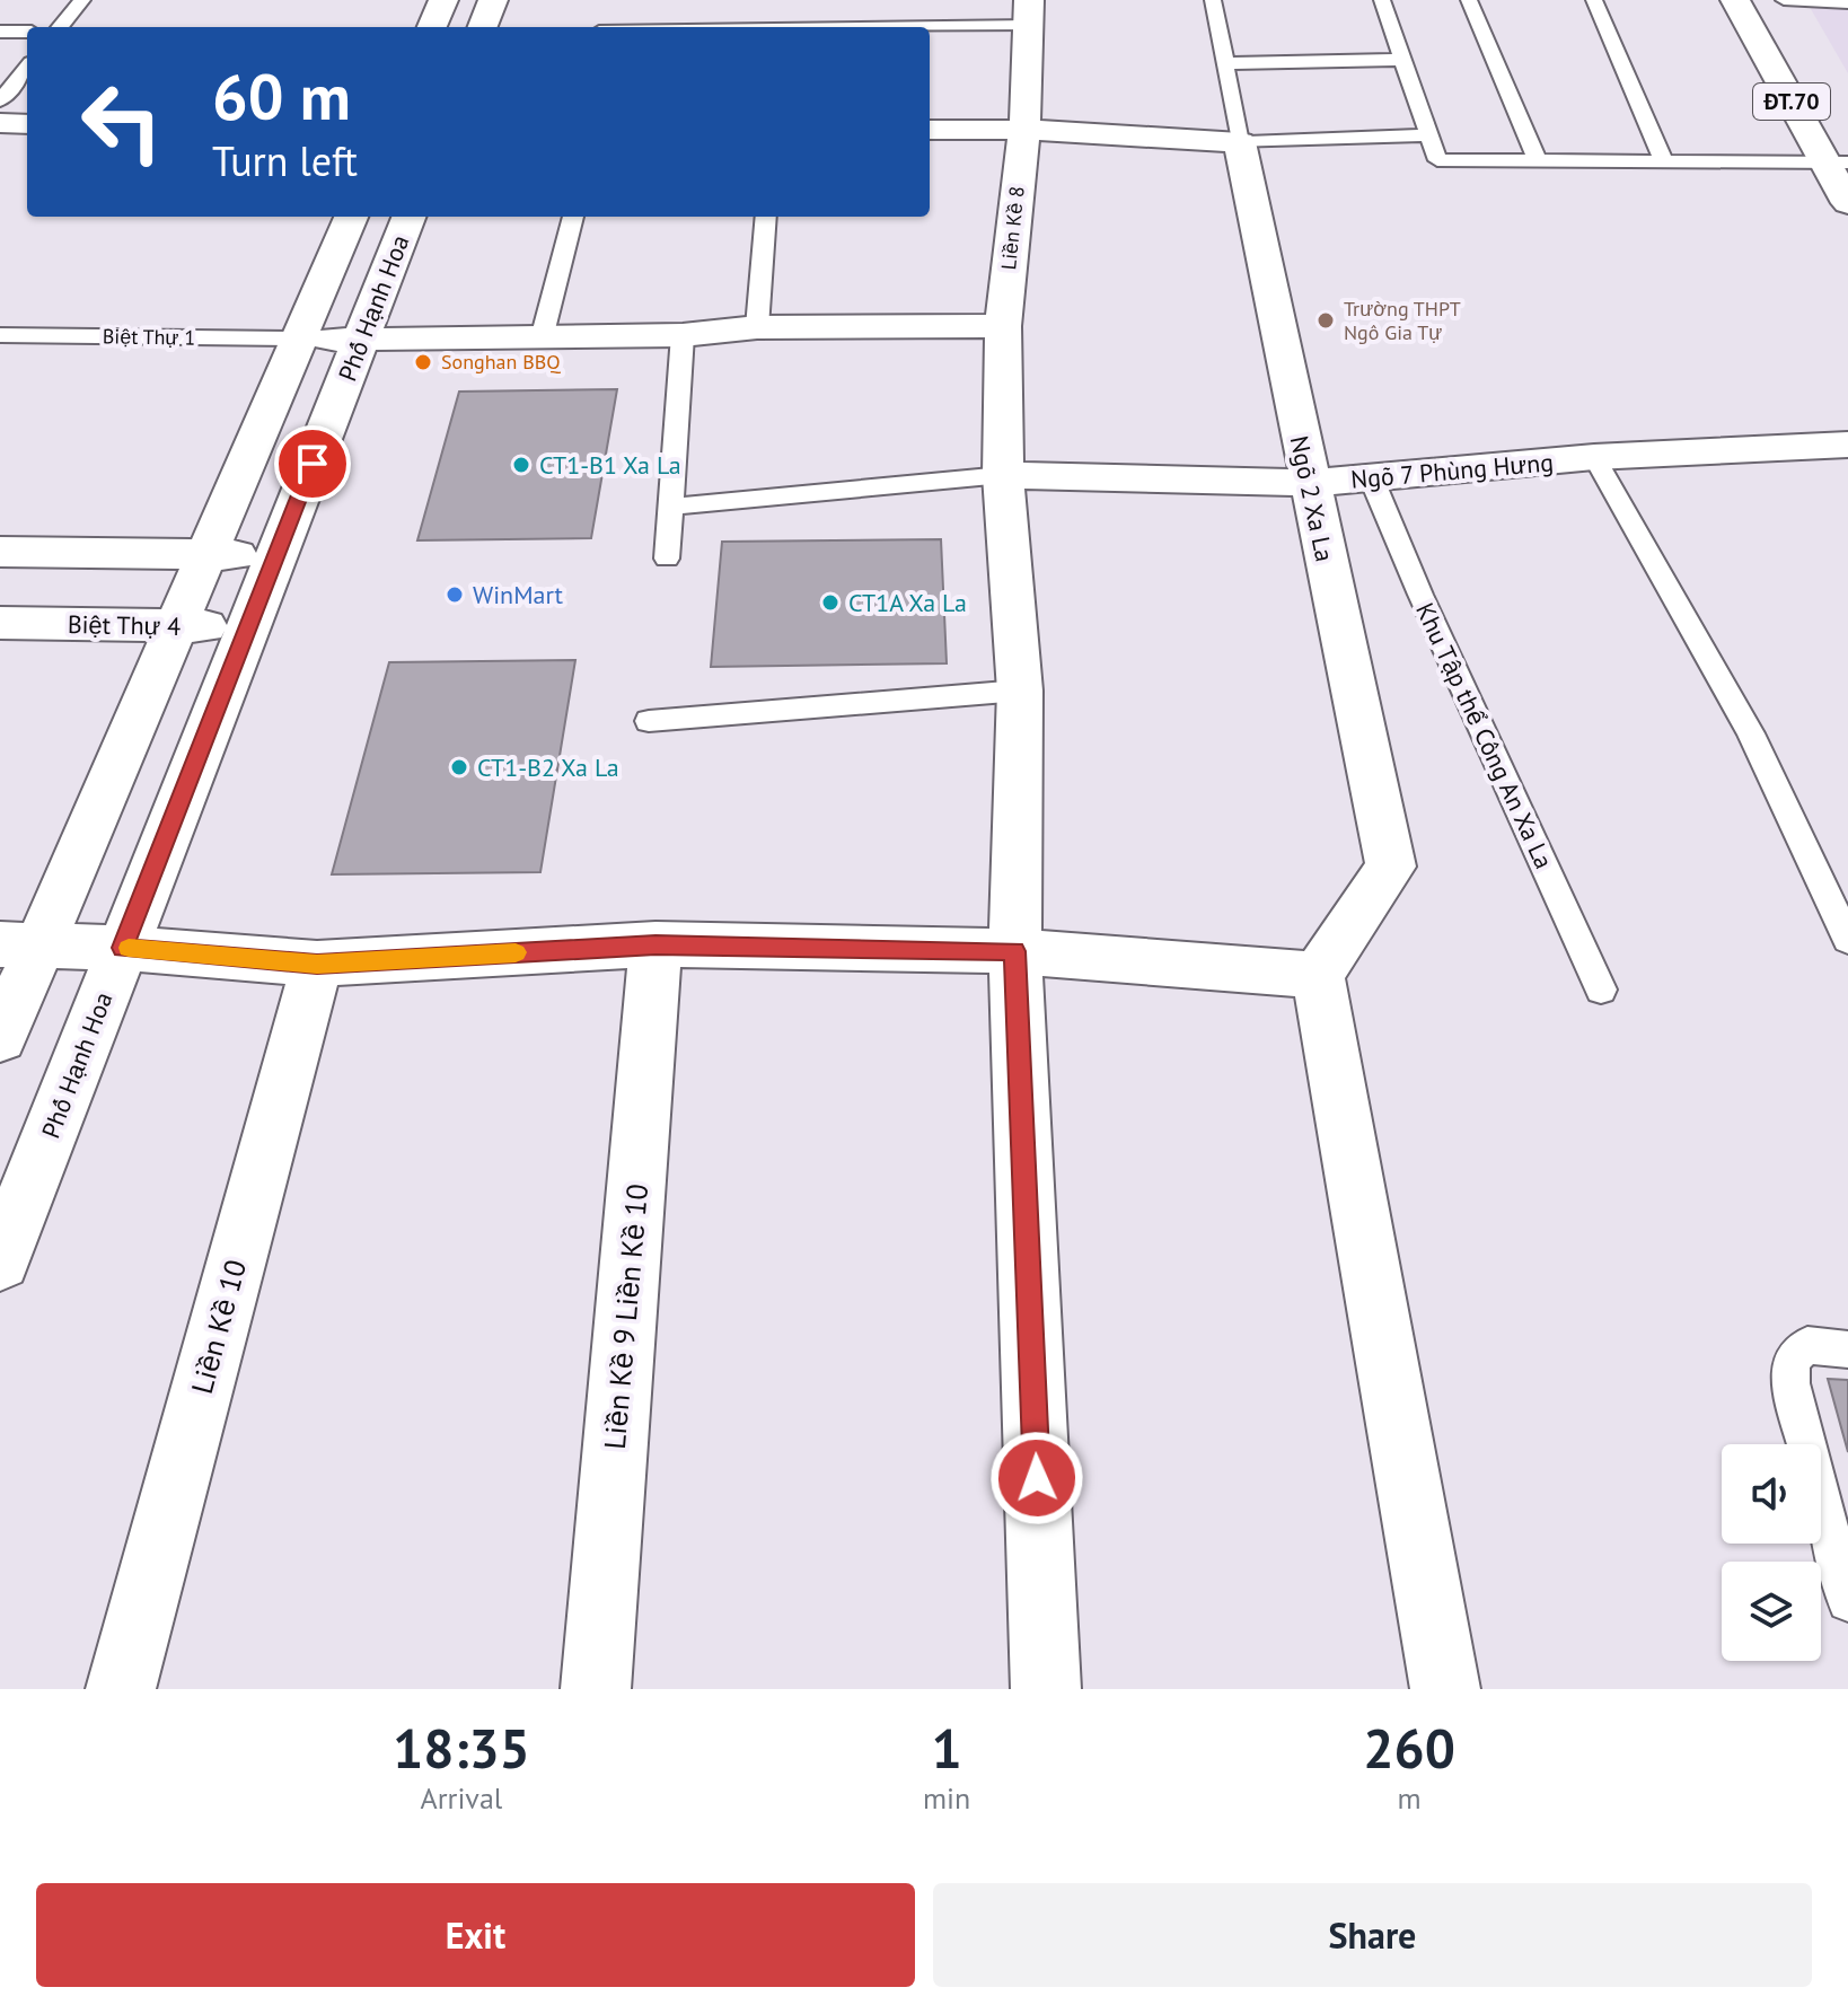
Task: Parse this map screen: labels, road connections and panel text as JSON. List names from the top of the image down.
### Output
{
  "streets": {
    "street": [
      "ĐT.70",
      "Liền Kề 8",
      "Phố Hạnh Hoa",
      "Ngõ 7 Phùng Hưng",
      "Ngõ 2 Xa La",
      "Biệt Thự 4",
      "Liền Kề 9 Liền Kề 10",
      "Liền Kề 10"
    ],
    "lane": ["Biệt Thự 1", "Khu Tập thể Công An Xa La"]
  },
  "crossings": [
    ["Liền Kề 8", "Ngõ 7 Phùng Hưng"],
    ["Phố Hạnh Hoa", "Biệt Thự 4"],
    ["Ngõ 7 Phùng Hưng", "Ngõ 2 Xa La"],
    ["Ngõ 7 Phùng Hưng", "Khu Tập thể Công An Xa La"]
  ],
  "places": [
    "Trường THPT Ngô Gia Tự",
    "Songhan BBQ",
    "CT1-B1 Xa La",
    "WinMart",
    "CT1A Xa La",
    "CT1-B2 Xa La"
  ],
  "page": {
    "turn": ["60 m", "Turn left"],
    "eta": [
      "18:35",
      "Arrival",
      "1",
      "min",
      "260",
      "m"
    ],
    "buttons": ["Exit", "Share"]
  }
}
